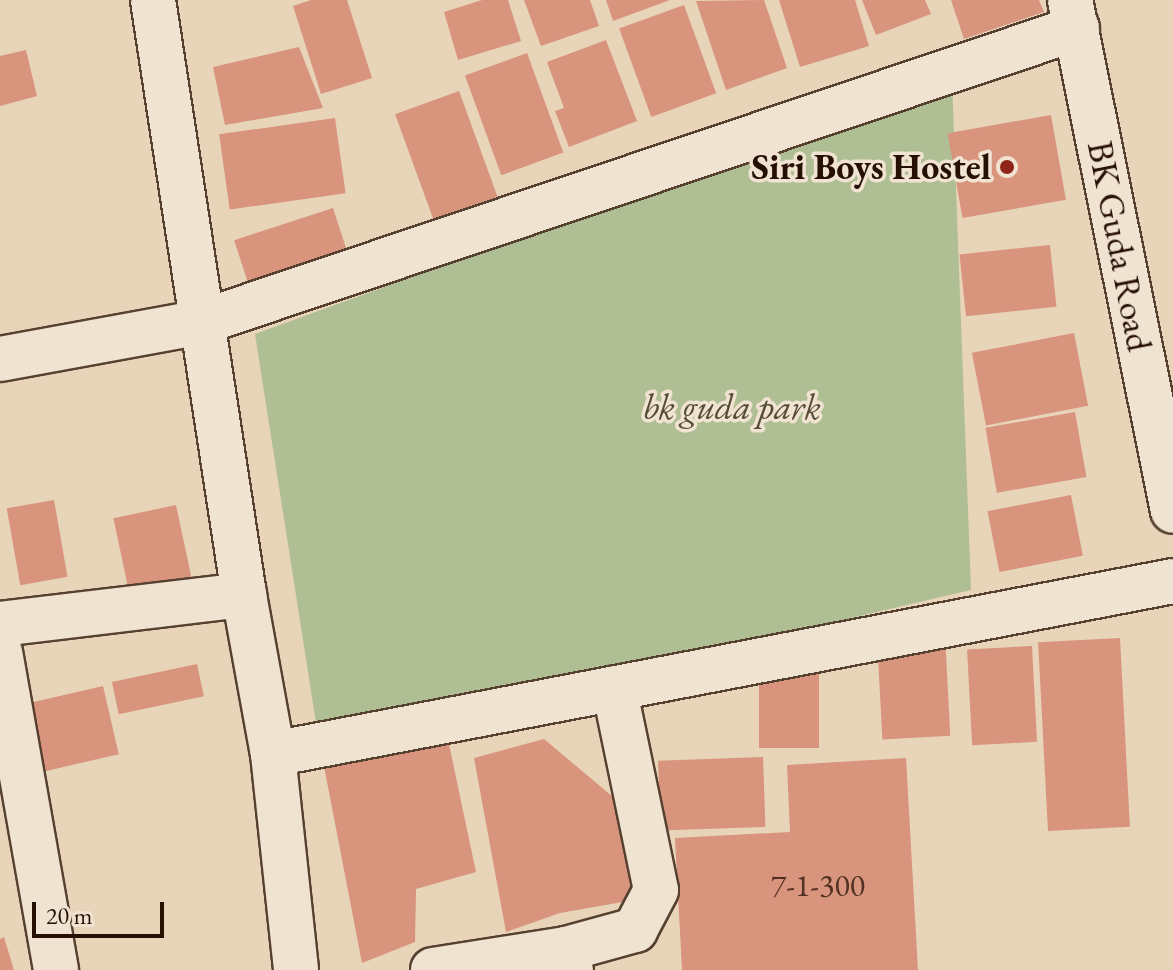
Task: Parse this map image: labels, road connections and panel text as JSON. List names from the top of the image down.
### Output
{
  "streets": {
    "street": ["BK Guda Road"]
  },
  "parks": ["bk guda park"],
  "places": ["Siri Boys Hostel"],
  "house_numbers": ["7-1-300"],
  "scale_bar": "20 m"
}
